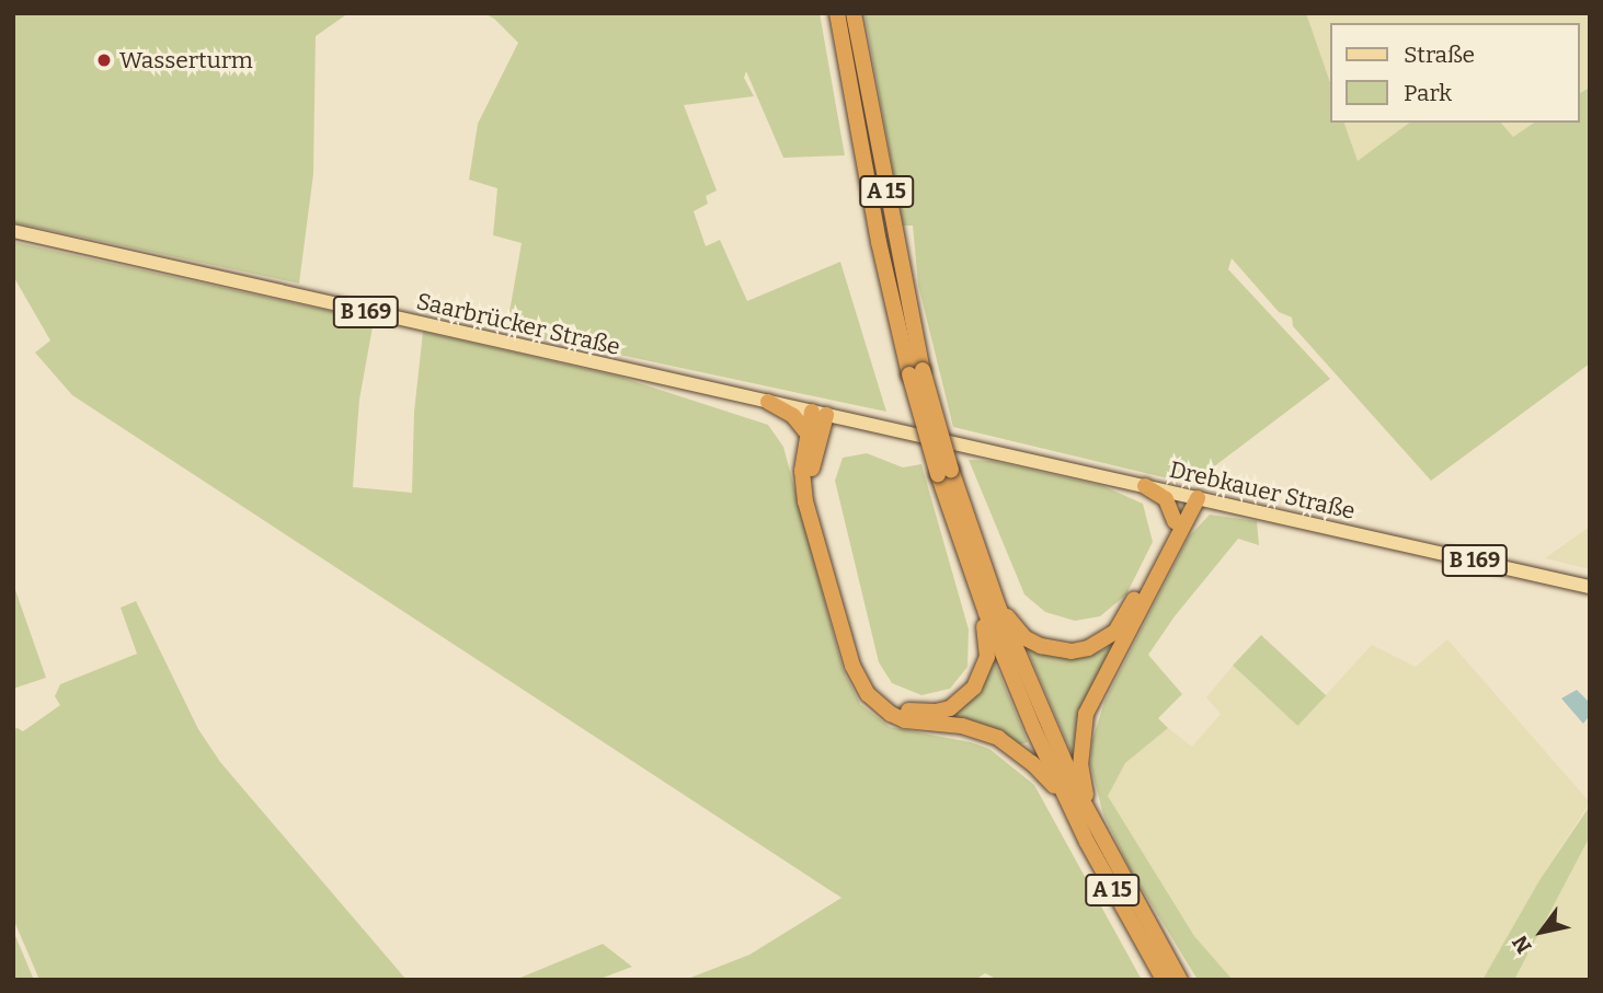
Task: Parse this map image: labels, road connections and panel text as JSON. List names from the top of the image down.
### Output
{
  "streets": {
    "highway": ["A 15"],
    "main road": ["B 169", "Saarbrücker Straße", "Drebkauer Straße"]
  },
  "crossings": [
    ["Saarbrücker Straße", "Drebkauer Straße"]
  ],
  "places": ["Wasserturm"],
  "legend": ["Straße", "Park"],
  "north": "bottom left"
}
